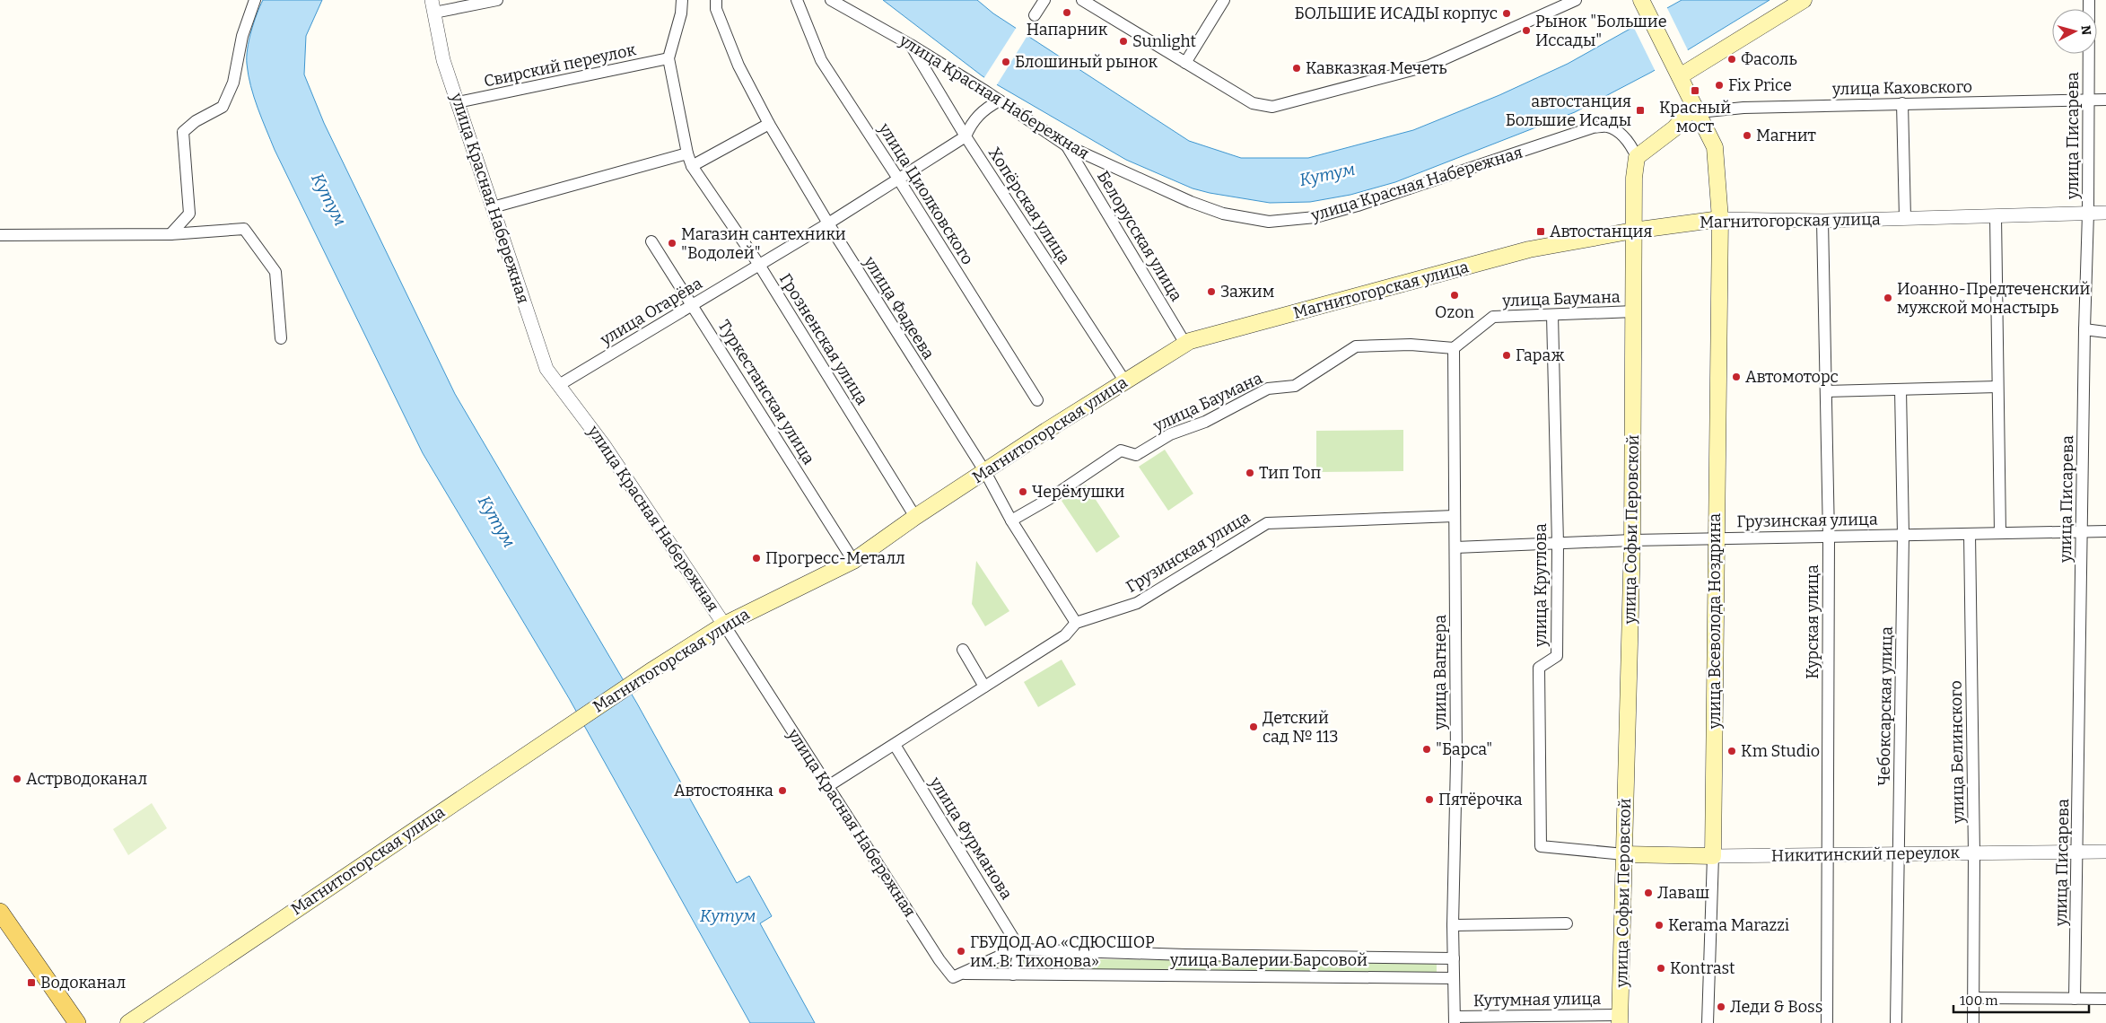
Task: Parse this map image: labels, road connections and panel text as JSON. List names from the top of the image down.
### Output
{
  "streets": {
    "main road": [
      "Магнитогорская улица",
      "улица Софьи Перовской",
      "улица Всеволода Ноздрина",
      "Никитинский переулок"
    ],
    "street": [
      "Свирский переулок",
      "улица Каховского",
      "улица Красная Набережная",
      "улица Писарева",
      "улица Циолковского",
      "Хопёрская улица",
      "Белорусская улица",
      "улица Баумана",
      "улица Фадеева",
      "улица Огарёва",
      "Грозненская улица",
      "Туркестанская улица",
      "Грузинская улица",
      "улица Круглова",
      "Курская улица",
      "улица Вагнера",
      "Чебоксарская улица",
      "улица Белинского",
      "улица Фурманова",
      "улица Валерии Барсовой",
      "Кутумная улица"
    ]
  },
  "crossings": [
    ["Свирский переулок", "улица Красная Набережная"],
    ["Свирский переулок", "Грозненская улица"],
    ["улица Каховского", "улица Писарева"],
    ["улица Каховского", "улица Всеволода Ноздрина"],
    ["улица Красная Набережная", "Хопёрская улица"],
    ["улица Красная Набережная", "Магнитогорская улица"],
    ["улица Красная Набережная", "Белорусская улица"],
    ["улица Красная Набережная", "улица Огарёва"],
    ["улица Красная Набережная", "Грузинская улица"],
    ["улица Красная Набережная", "улица Софьи Перовской"],
    ["улица Красная Набережная", "улица Валерии Барсовой"],
    ["улица Писарева", "Магнитогорская улица"],
    ["улица Писарева", "Грузинская улица"],
    ["улица Писарева", "Никитинский переулок"],
    ["улица Циолковского", "улица Огарёва"],
    ["Хопёрская улица", "Магнитогорская улица"],
    ["Хопёрская улица", "улица Огарёва"],
    ["Магнитогорская улица", "Белорусская улица"],
    ["Магнитогорская улица", "улица Фадеева"],
    ["Магнитогорская улица", "Грозненская улица"],
    ["Магнитогорская улица", "Туркестанская улица"],
    ["Магнитогорская улица", "улица Софьи Перовской"],
    ["Магнитогорская улица", "улица Всеволода Ноздрина"],
    ["Магнитогорская улица", "Курская улица"],
    ["улица Баумана", "улица Фадеева"],
    ["улица Баумана", "улица Софьи Перовской"],
    ["улица Баумана", "улица Круглова"],
    ["улица Баумана", "улица Вагнера"],
    ["улица Фадеева", "улица Огарёва"],
    ["улица Фадеева", "Грузинская улица"],
    ["улица Огарёва", "Грозненская улица"],
    ["улица Огарёва", "Туркестанская улица"],
    ["Грузинская улица", "улица Софьи Перовской"],
    ["Грузинская улица", "улица Круглова"],
    ["Грузинская улица", "улица Всеволода Ноздрина"],
    ["Грузинская улица", "Курская улица"],
    ["Грузинская улица", "улица Вагнера"],
    ["Грузинская улица", "Чебоксарская улица"],
    ["Грузинская улица", "улица Белинского"],
    ["Грузинская улица", "улица Фурманова"],
    ["улица Софьи Перовской", "улица Круглова"],
    ["улица Софьи Перовской", "Никитинский переулок"],
    ["улица Софьи Перовской", "Кутумная улица"],
    ["улица Круглова", "Никитинский переулок"],
    ["улица Всеволода Ноздрина", "Никитинский переулок"],
    ["Курская улица", "Никитинский переулок"],
    ["улица Вагнера", "улица Валерии Барсовой"],
    ["улица Вагнера", "Кутумная улица"],
    ["Чебоксарская улица", "Никитинский переулок"],
    ["улица Белинского", "Никитинский переулок"],
    ["улица Фурманова", "улица Валерии Барсовой"]
  ],
  "water": ["Кутум"],
  "places": {
    "other": [
      "Напарник",
      "БОЛЬШИЕ ИСАДЫ корпус",
      "Рынок \"Большие Иссады\"",
      "Sunlight",
      "Фасоль",
      "Блошиный рынок",
      "Кавказкая Мечеть",
      "Fix Price",
      "Магнит",
      "Магазин сантехники \"Водолей\"",
      "Зажим",
      "Ozon",
      "Иоанно-Предтеченский мужской монастырь",
      "Гараж",
      "Автомоторс",
      "Тип Топ",
      "Черёмушки",
      "Прогресс-Металл",
      "Детский сад № 113",
      "\"Барса\"",
      "Кm Studio",
      "Астрводоканал",
      "Автостоянка",
      "Пятёрочка",
      "Лаваш",
      "Kerama Marazzi",
      "ГБУДОД АО «СДЮСШОР им. В. Тихонова»",
      "Kontrast",
      "Леди & Boss"
    ],
    "transit": [
      "Красный мост",
      "автостанция Большие Исады",
      "Автостанция",
      "Водоканал"
    ]
  },
  "scale_bar": "100 m",
  "north": "right"
}
